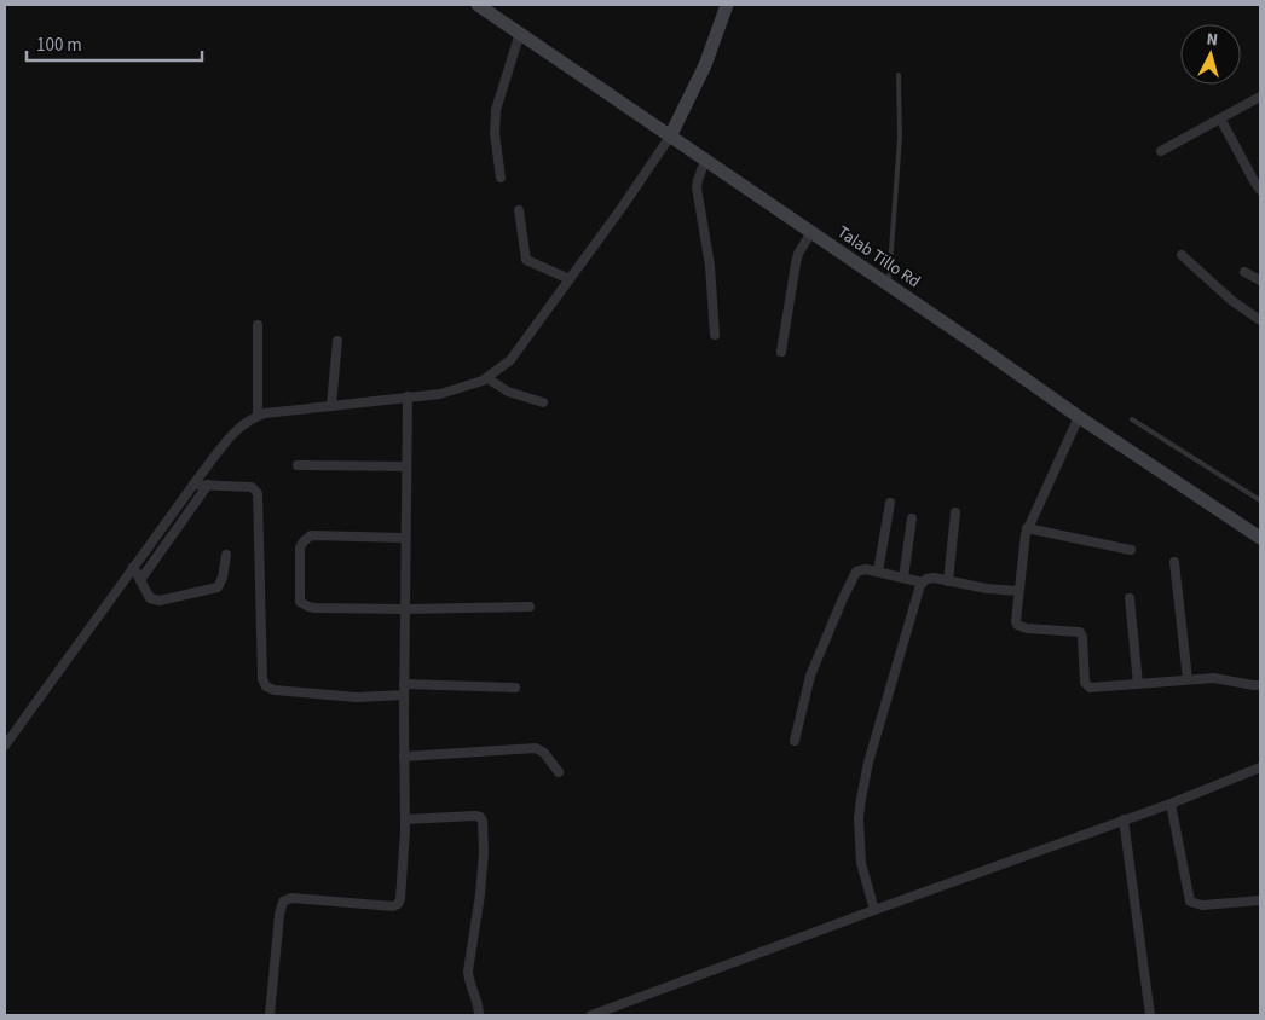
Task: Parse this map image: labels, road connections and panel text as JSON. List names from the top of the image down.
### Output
{
  "streets": {
    "main road": ["Talab Tillo Rd"]
  },
  "scale_bar": "100 m",
  "north": "top"
}
